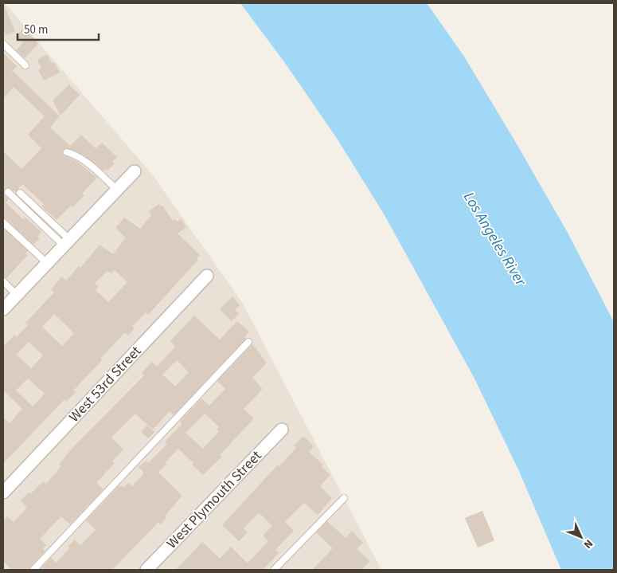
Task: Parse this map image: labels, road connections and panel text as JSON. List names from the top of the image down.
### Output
{
  "streets": {
    "street": ["West 53rd Street", "West Plymouth Street"]
  },
  "water": ["Los Angeles River"],
  "scale_bar": "50 m",
  "north": "bottom right"
}
